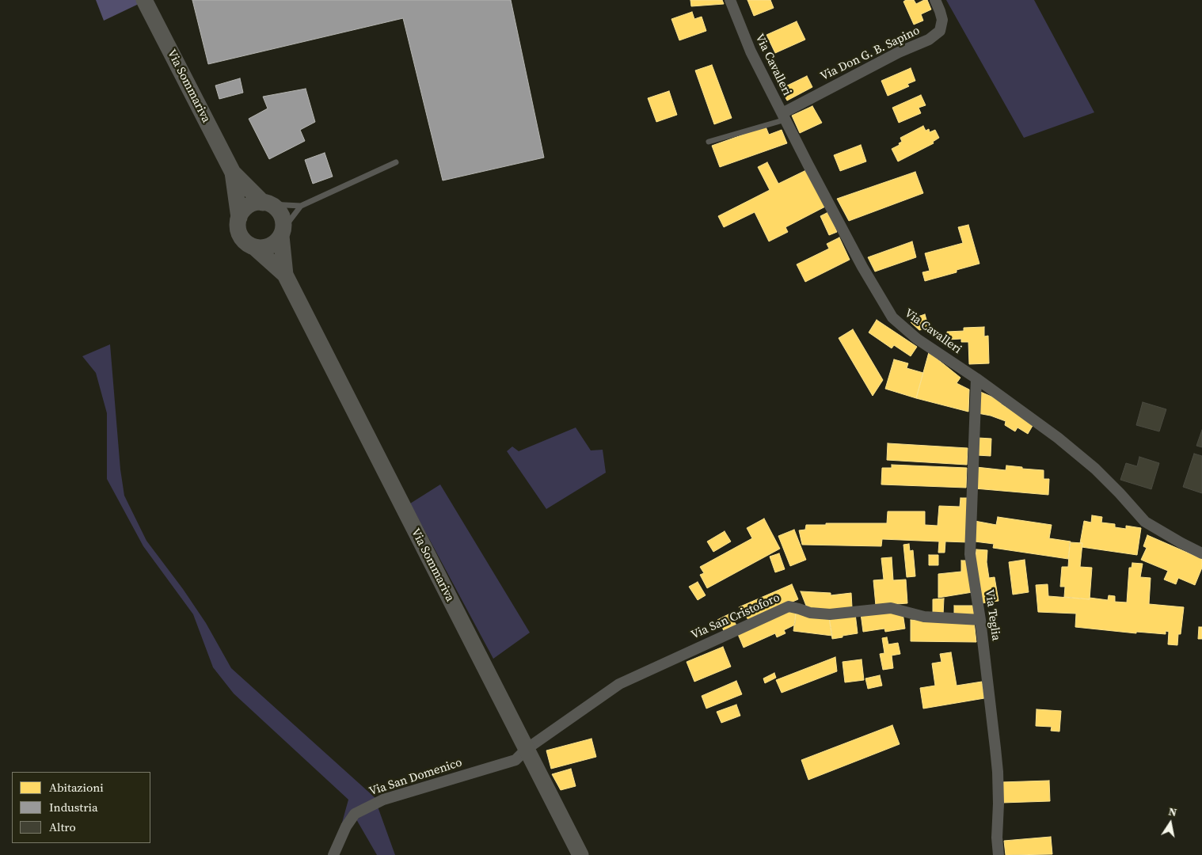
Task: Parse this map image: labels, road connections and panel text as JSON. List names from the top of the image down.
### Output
{
  "streets": {
    "main road": ["Via Sommariva"],
    "street": [
      "Via Don G. B. Sapino",
      "Via Cavalleri",
      "Via Teglia",
      "Via San Cristoforo",
      "Via San Domenico"
    ]
  },
  "crossings": [
    ["Via Don G. B. Sapino", "Via Cavalleri"],
    ["Via Cavalleri", "Via Teglia"],
    ["Via Sommariva", "Via San Cristoforo"],
    ["Via Sommariva", "Via San Domenico"],
    ["Via Teglia", "Via San Cristoforo"],
    ["Via San Cristoforo", "Via San Domenico"]
  ],
  "legend": ["Abitazioni", "Industria", "Altro"],
  "north": "top"
}
